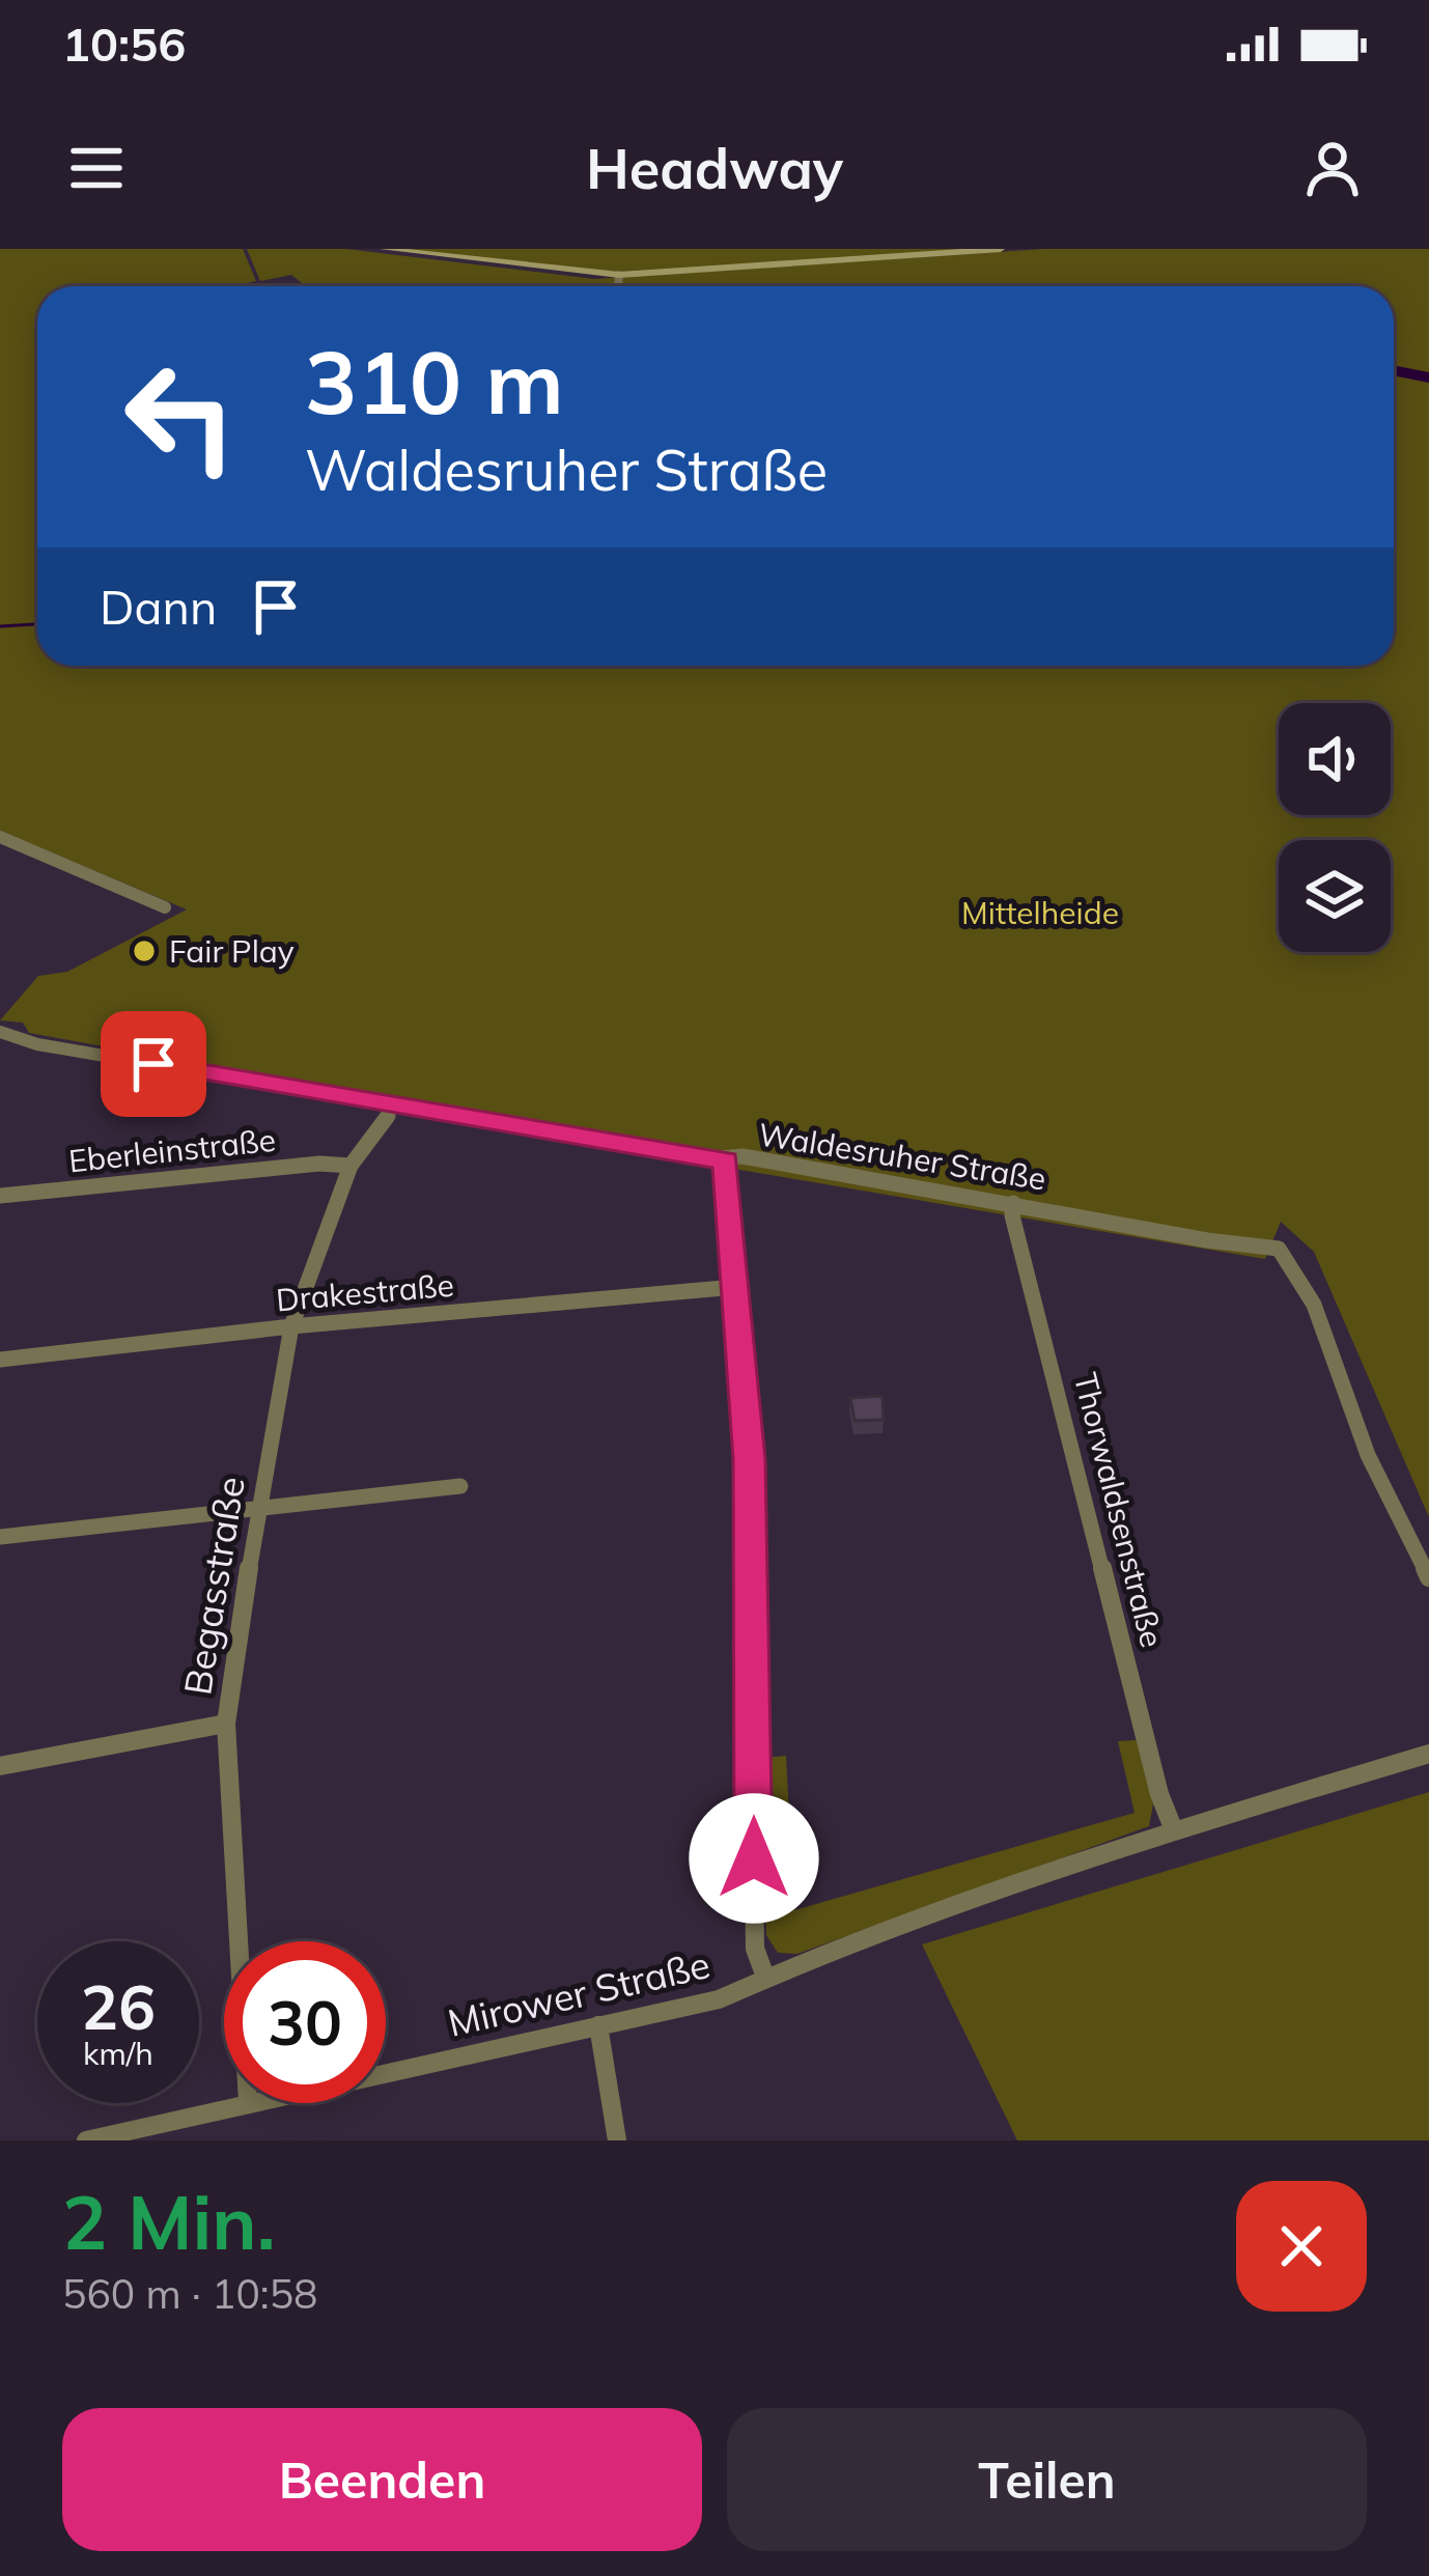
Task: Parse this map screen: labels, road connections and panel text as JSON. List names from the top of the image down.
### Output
{
  "streets": {
    "street": [
      "Eberleinstraße",
      "Waldesruher Straße",
      "Drakestraße",
      "Thorwaldsenstraße",
      "Begasstraße",
      "Mirower Straße"
    ]
  },
  "crossings": [
    ["Eberleinstraße", "Begasstraße"],
    ["Waldesruher Straße", "Thorwaldsenstraße"],
    ["Waldesruher Straße", "Begasstraße"],
    ["Drakestraße", "Begasstraße"],
    ["Thorwaldsenstraße", "Mirower Straße"]
  ],
  "parks": ["Mittelheide"],
  "places": ["Fair Play"],
  "page": {
    "status": "10:56",
    "header": "Headway",
    "turn": ["310 m", "Waldesruher Straße"],
    "then": "Dann",
    "speed": "26 km/h",
    "limit": "30",
    "heading": ["2 Min.", "560 m · 10:58"],
    "buttons": ["Beenden", "Teilen"]
  }
}
